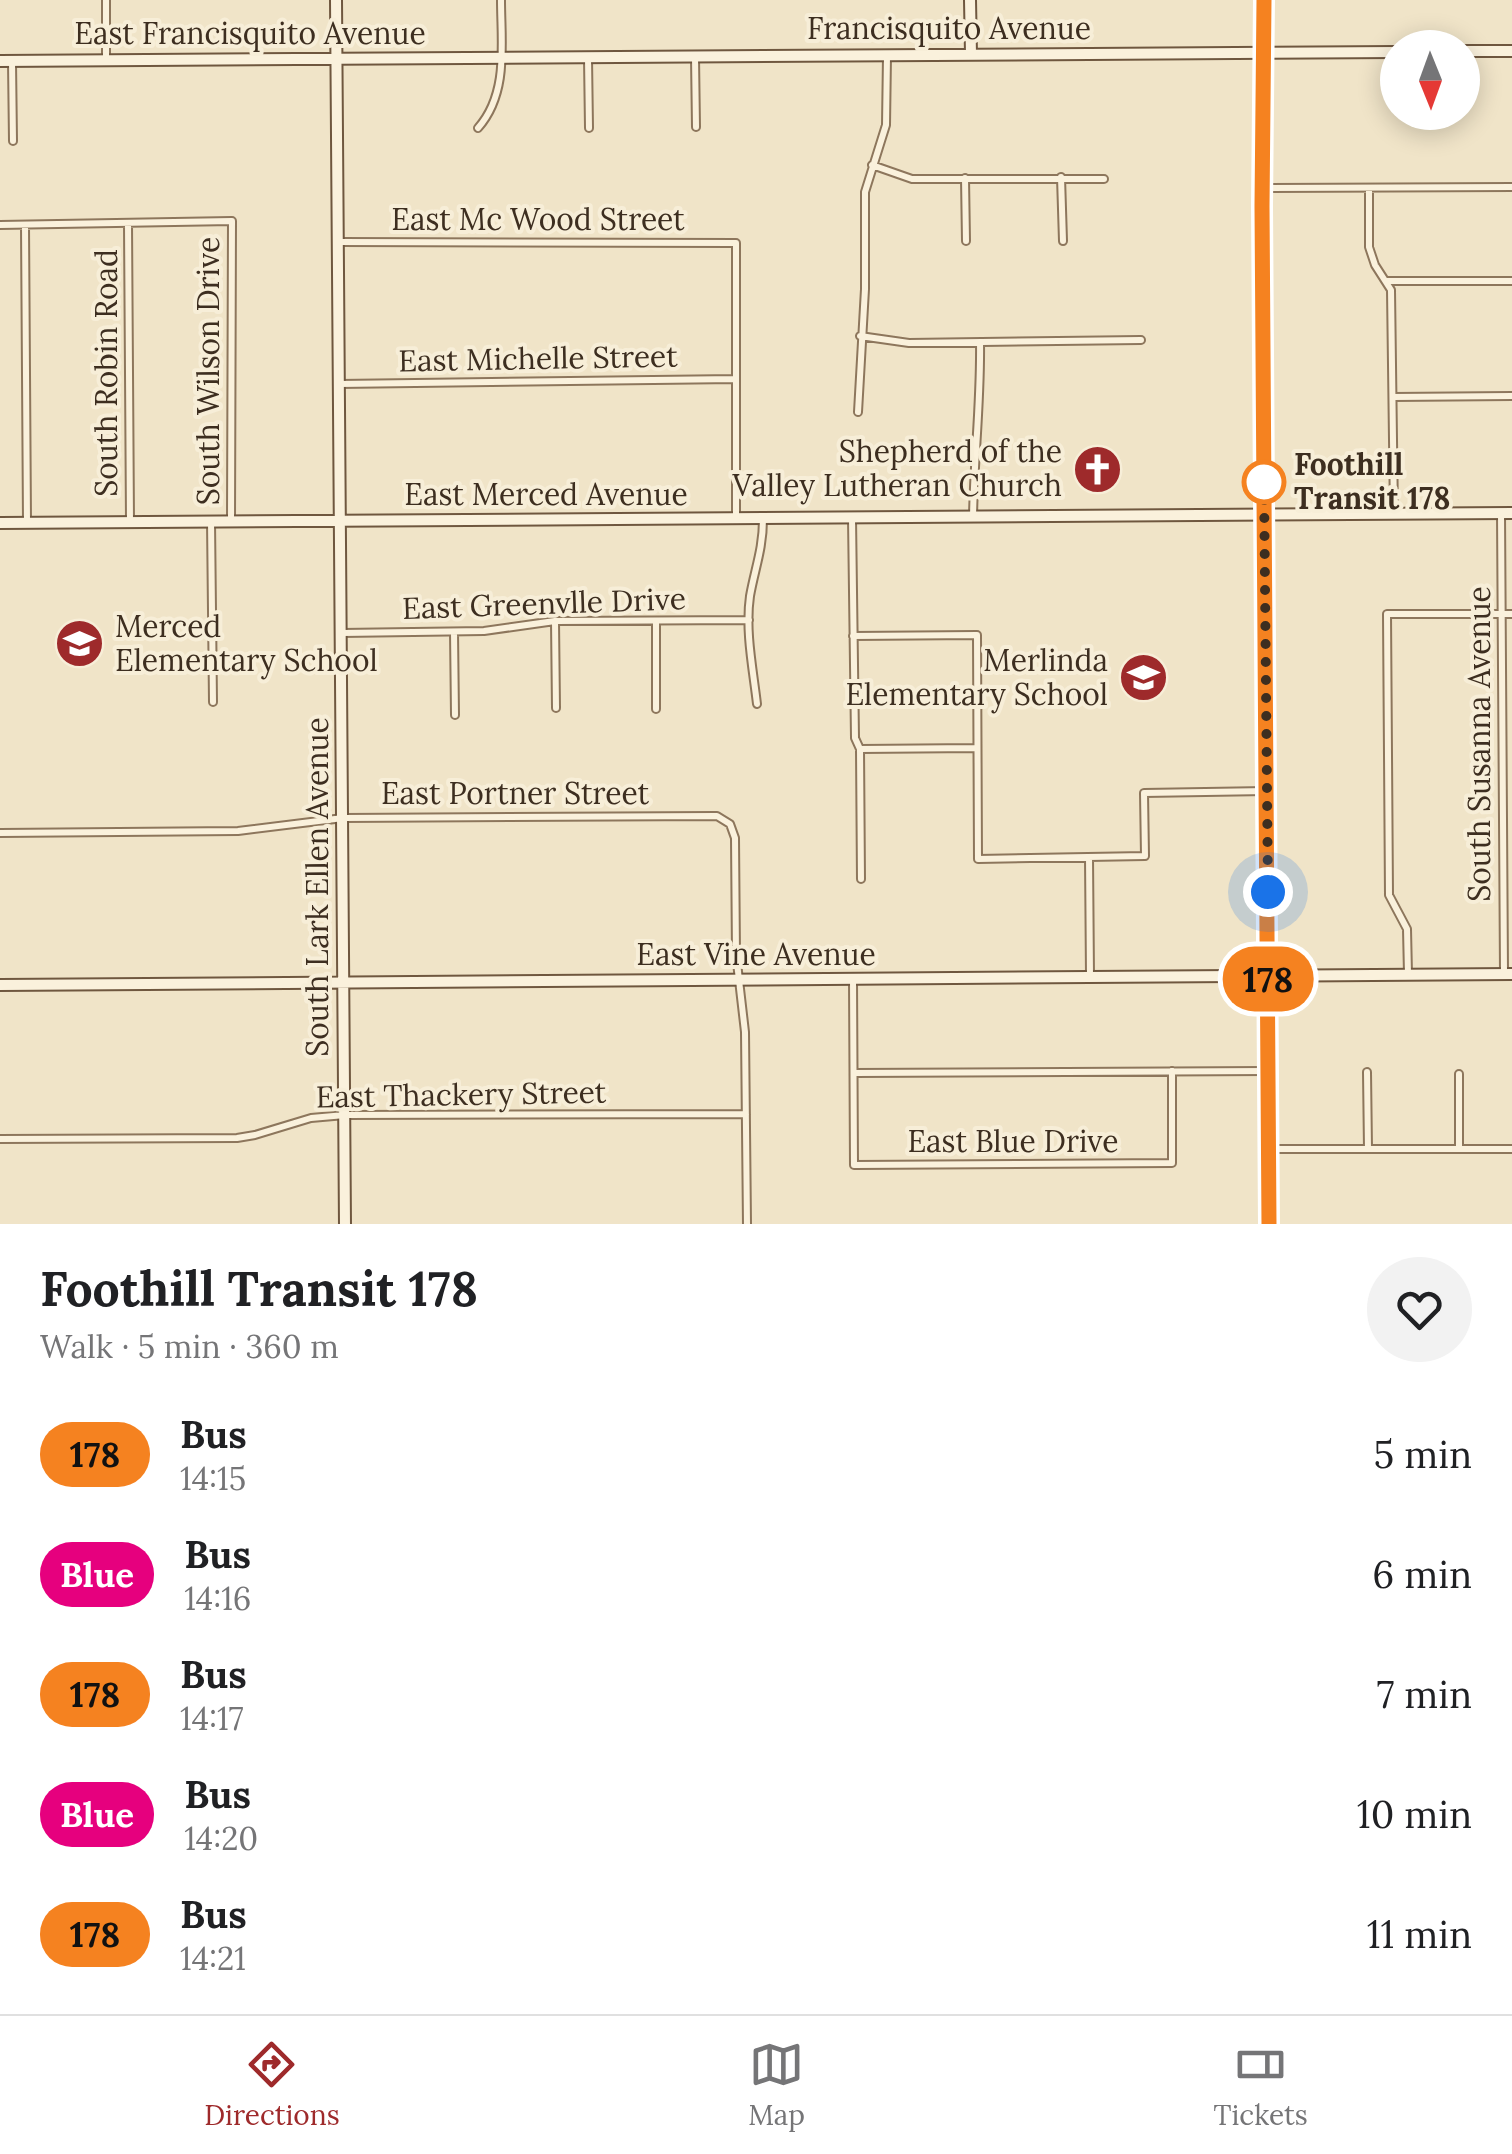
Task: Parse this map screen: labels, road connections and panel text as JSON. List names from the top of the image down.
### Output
{
  "streets": {
    "street": [
      "Francisquito Avenue",
      "East Francisquito Avenue",
      "East Mc Wood Street",
      "East Michelle Street",
      "South Wilson Drive",
      "South Robin Road",
      "East Merced Avenue",
      "East Greenvlle Drive",
      "South Susanna Avenue",
      "East Portner Street",
      "South Lark Ellen Avenue",
      "East Vine Avenue",
      "East Thackery Street",
      "East Blue Drive"
    ]
  },
  "crossings": [
    ["Francisquito Avenue", "East Francisquito Avenue"],
    ["East Francisquito Avenue", "South Lark Ellen Avenue"],
    ["East Mc Wood Street", "East Michelle Street"],
    ["East Mc Wood Street", "South Lark Ellen Avenue"],
    ["East Michelle Street", "South Lark Ellen Avenue"],
    ["South Wilson Drive", "South Robin Road"],
    ["South Wilson Drive", "East Merced Avenue"],
    ["South Robin Road", "East Merced Avenue"],
    ["East Merced Avenue", "South Susanna Avenue"],
    ["East Merced Avenue", "South Lark Ellen Avenue"],
    ["East Greenvlle Drive", "South Lark Ellen Avenue"],
    ["South Susanna Avenue", "East Vine Avenue"],
    ["East Portner Street", "South Lark Ellen Avenue"],
    ["East Portner Street", "East Vine Avenue"],
    ["South Lark Ellen Avenue", "East Vine Avenue"],
    ["South Lark Ellen Avenue", "East Thackery Street"]
  ],
  "places": {
    "church": ["Shepherd of the Valley Lutheran Church"],
    "other": ["Foothill Transit 178"],
    "school or university": ["Merced Elementary School", "Merlinda Elementary School"]
  },
  "lines": ["bus line 178"],
  "north": "bottom",
  "page": {
    "on_map": "178",
    "heading": ["Foothill Transit 178", "Walk · 5 min · 360 m"],
    "list": [
      {
        "mark": "178",
        "name": "Bus",
        "note": "14:15",
        "value": "5 min"
      },
      {
        "mark": "Blue",
        "name": "Bus",
        "note": "14:16",
        "value": "6 min"
      },
      {
        "mark": "178",
        "name": "Bus",
        "note": "14:17",
        "value": "7 min"
      },
      {
        "mark": "Blue",
        "name": "Bus",
        "note": "14:20",
        "value": "10 min"
      },
      {
        "mark": "178",
        "name": "Bus",
        "note": "14:21",
        "value": "11 min"
      }
    ],
    "tabs": ["Directions", "Map", "Tickets"]
  }
}
